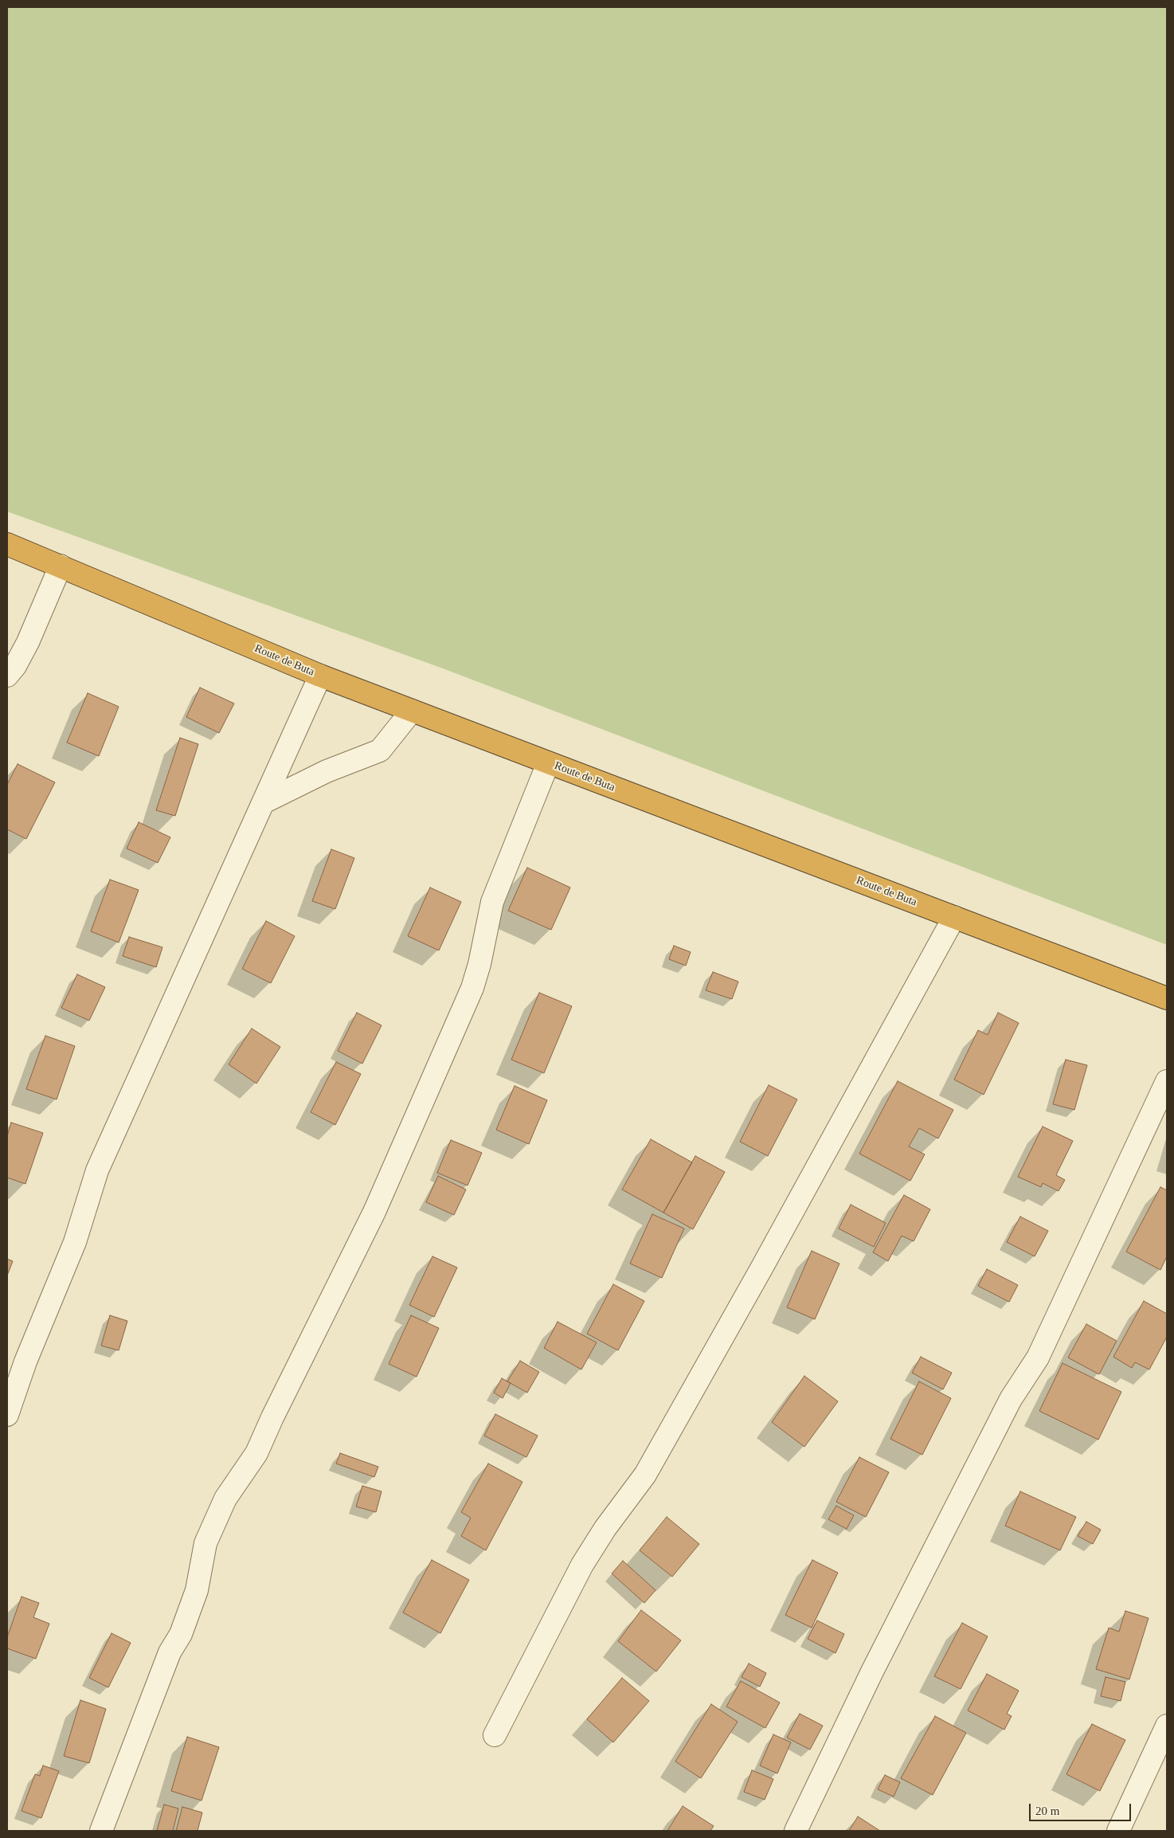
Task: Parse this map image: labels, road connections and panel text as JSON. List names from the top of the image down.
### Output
{
  "streets": {
    "highway": ["Route de Buta"]
  },
  "scale_bar": "20 m"
}
